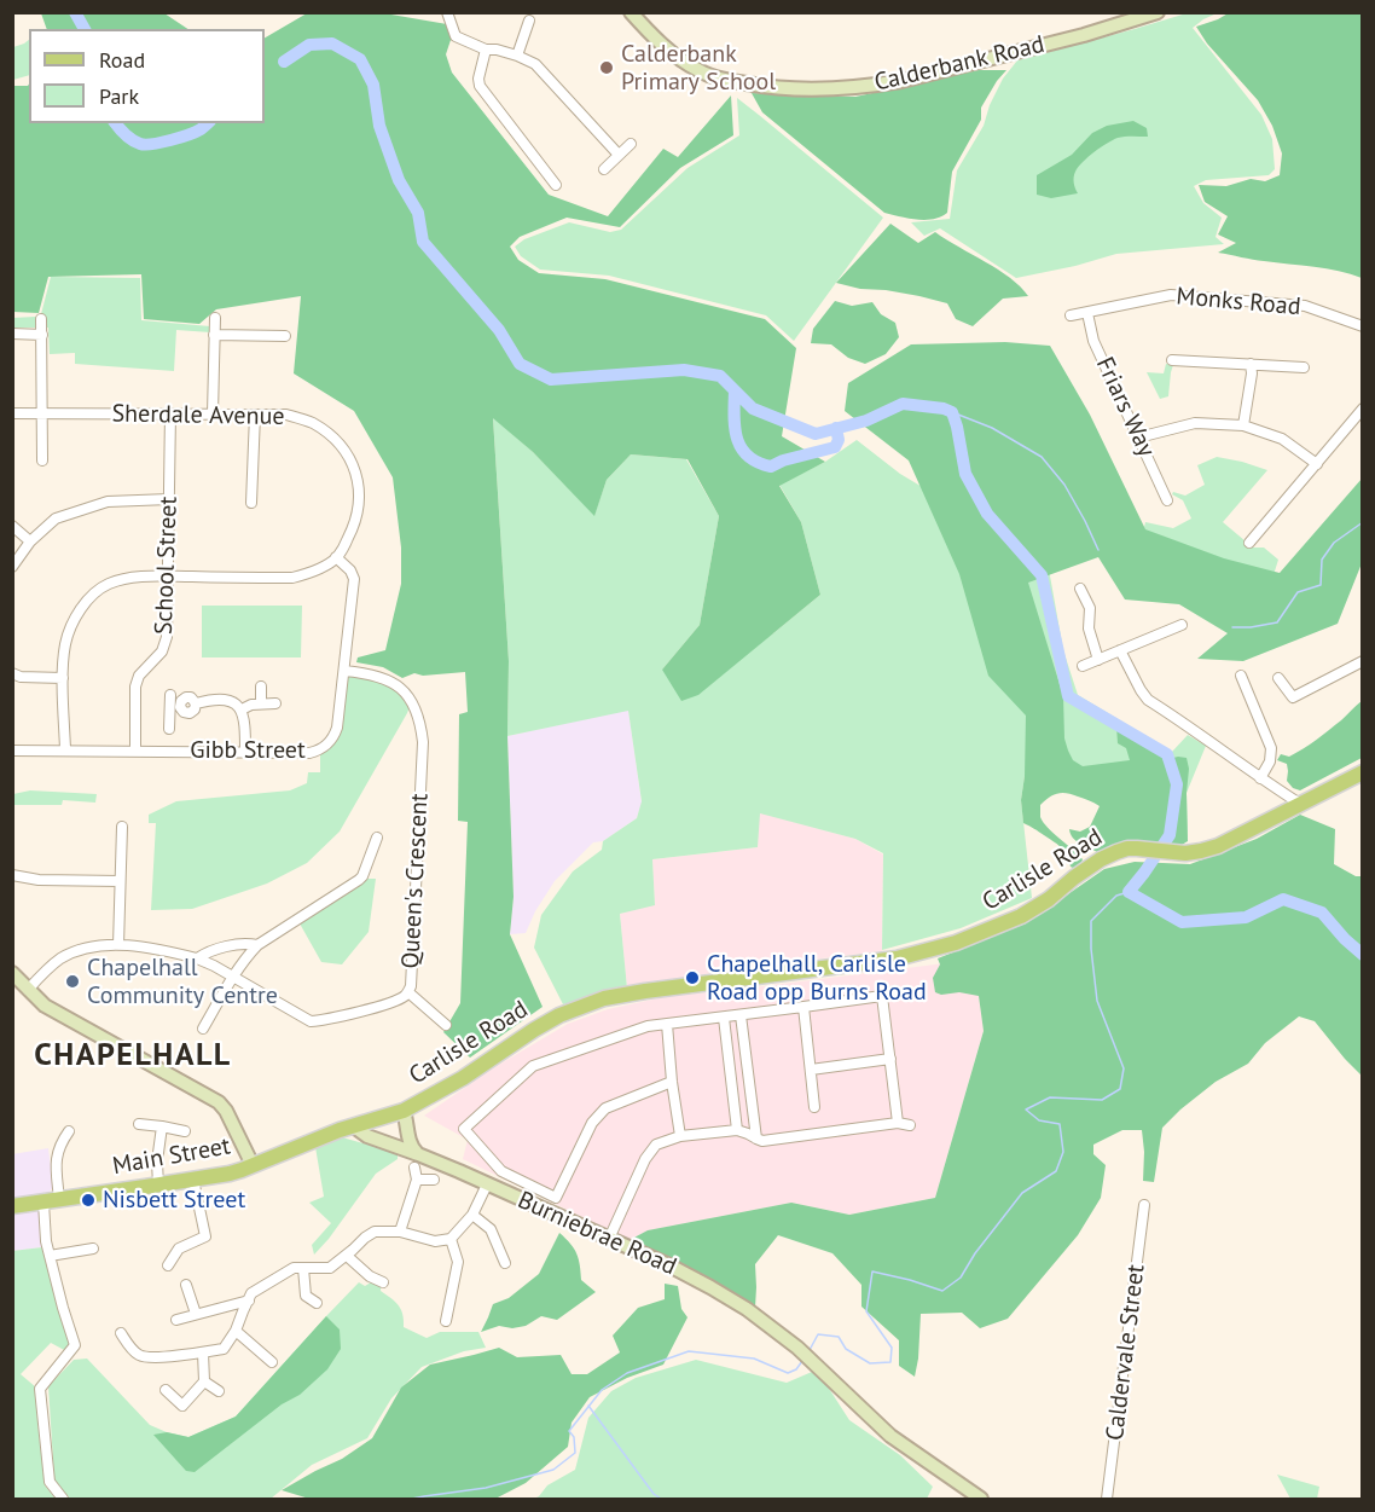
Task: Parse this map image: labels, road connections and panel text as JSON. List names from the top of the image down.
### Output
{
  "streets": {
    "main road": ["Carlisle Road", "Main Street"],
    "street": [
      "Calderbank Road",
      "Monks Road",
      "Friars Way",
      "Sherdale Avenue",
      "School Street",
      "Gibb Street",
      "Queen's Crescent",
      "Burniebrae Road",
      "Caldervale Street"
    ]
  },
  "crossings": [
    ["Monks Road", "Friars Way"],
    ["Sherdale Avenue", "School Street"],
    ["Sherdale Avenue", "Gibb Street"],
    ["School Street", "Gibb Street"],
    ["Gibb Street", "Queen's Crescent"],
    ["Carlisle Road", "Main Street"],
    ["Carlisle Road", "Burniebrae Road"]
  ],
  "districts": ["CHAPELHALL"],
  "places": [
    "Calderbank Primary School",
    "Chapelhall, Carlisle Road opp Burns Road",
    "Chapelhall Community Centre",
    "Nisbett Street"
  ],
  "legend": ["Road", "Park"]
}
